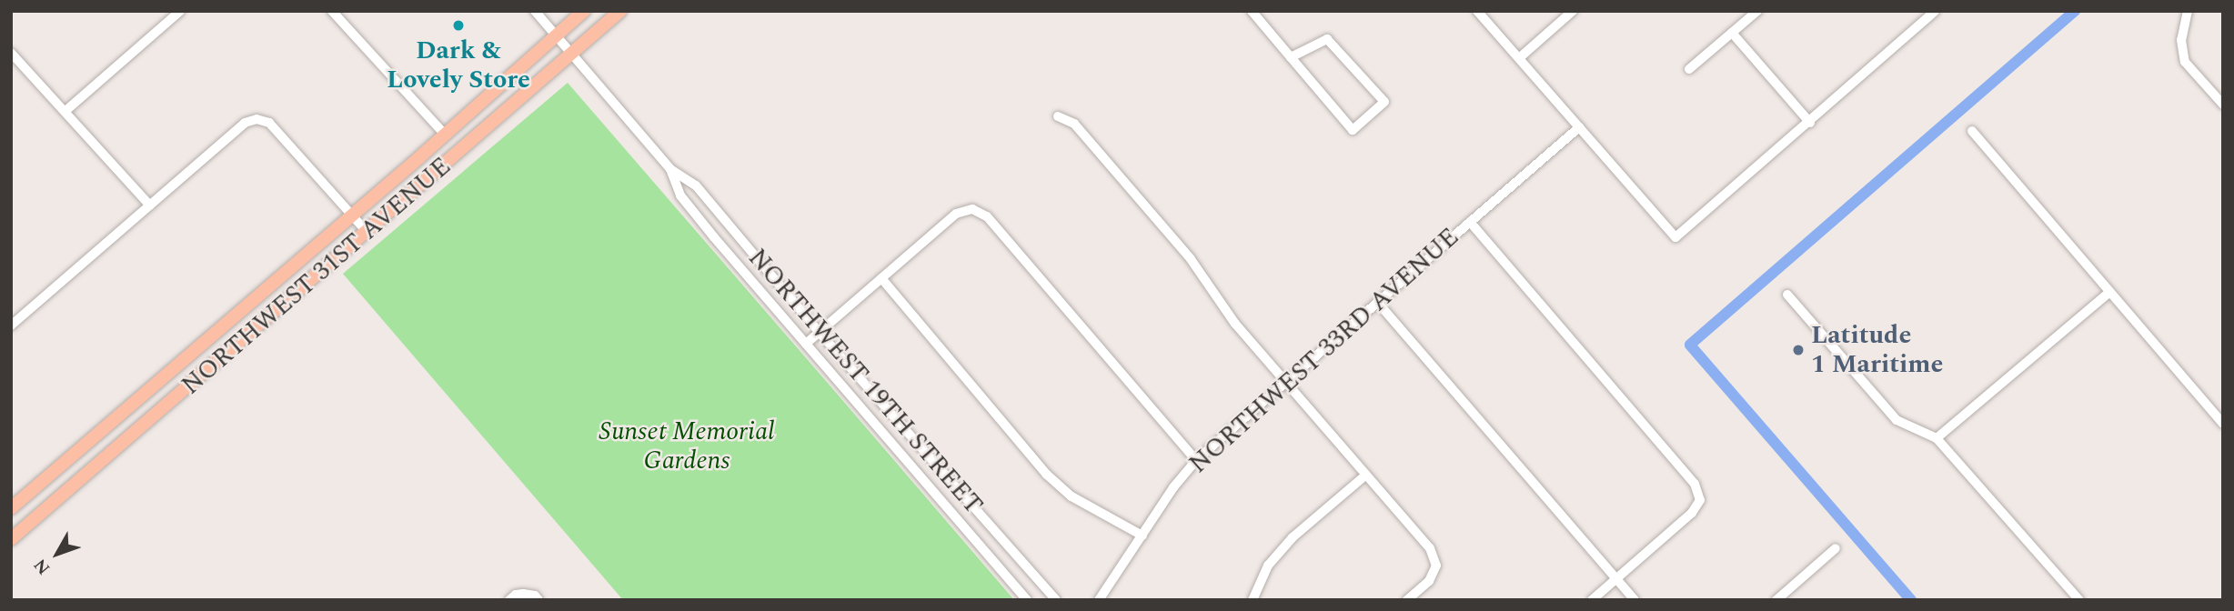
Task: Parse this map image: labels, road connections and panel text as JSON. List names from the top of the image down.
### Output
{
  "streets": {
    "main road": ["NORTHWEST 31ST AVENUE"],
    "street": ["NORTHWEST 33RD AVENUE", "NORTHWEST 19TH STREET"]
  },
  "crossings": [
    ["NORTHWEST 31ST AVENUE", "NORTHWEST 19TH STREET"]
  ],
  "parks": ["Sunset Memorial Gardens"],
  "places": ["Dark & Lovely Store", "Latitude 1 Maritime"],
  "north": "bottom left"
}
